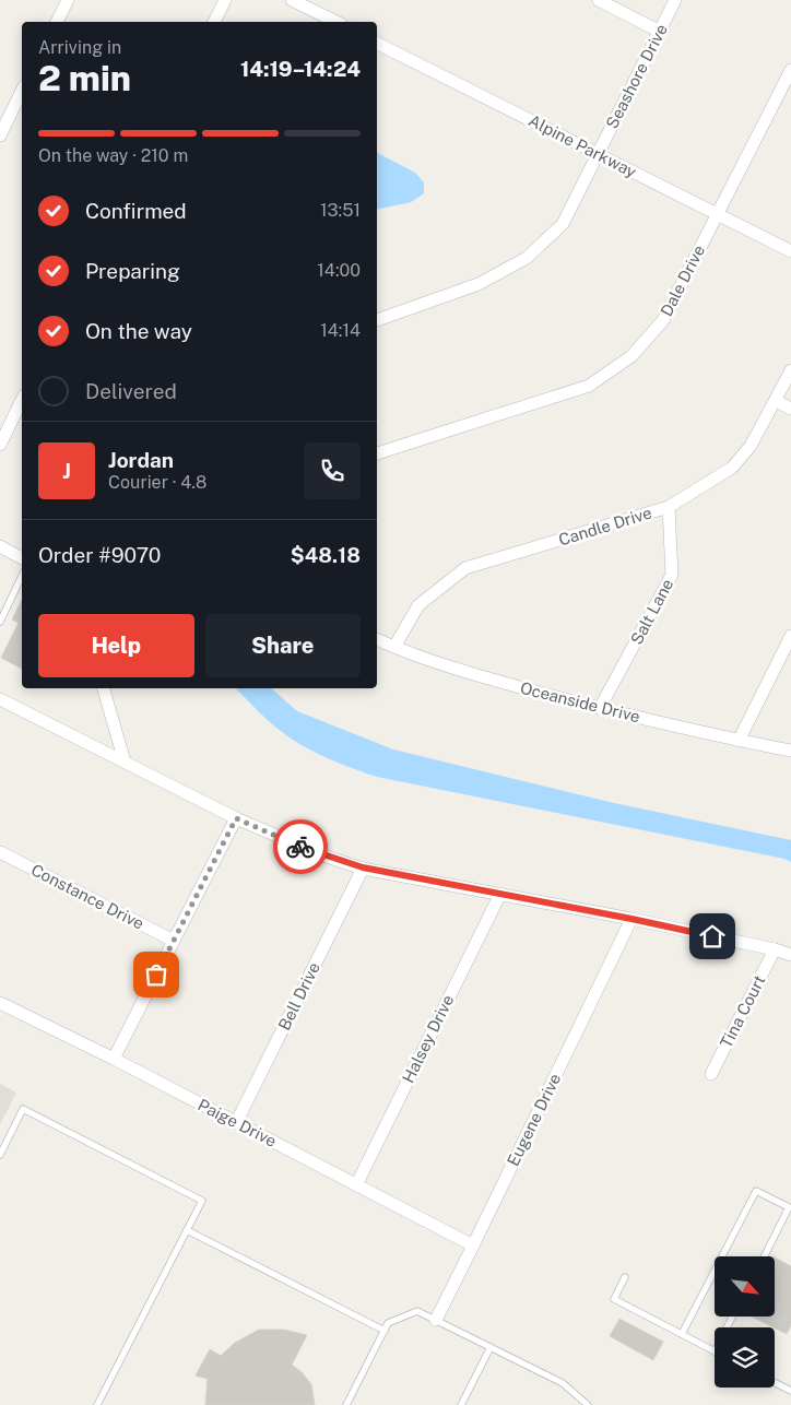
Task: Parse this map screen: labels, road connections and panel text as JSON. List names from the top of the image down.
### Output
{
  "streets": {
    "street": [
      "Seashore Drive",
      "Alpine Parkway",
      "Dale Drive",
      "Candle Drive",
      "Salt Lane",
      "Oceanside Drive",
      "Constance Drive",
      "Bell Drive",
      "Tina Court",
      "Halsey Drive",
      "Eugene Drive",
      "Paige Drive"
    ]
  },
  "crossings": [
    ["Seashore Drive", "Alpine Parkway"],
    ["Alpine Parkway", "Dale Drive"],
    ["Candle Drive", "Salt Lane"],
    ["Candle Drive", "Oceanside Drive"],
    ["Salt Lane", "Oceanside Drive"],
    ["Bell Drive", "Paige Drive"],
    ["Halsey Drive", "Paige Drive"],
    ["Eugene Drive", "Paige Drive"]
  ],
  "north": "bottom right",
  "page": {
    "heading": ["2 min", "Arriving in", "14:19–14:24"],
    "panel": [
      "Jordan",
      "Courier · 4.8",
      "Order #9070",
      "$48.18"
    ],
    "bar": "On the way · 210 m",
    "list": [
      ["Confirmed", "13:51"],
      ["Preparing", "14:00"],
      ["On the way", "14:14"],
      "Delivered"
    ],
    "round": "J",
    "buttons": ["Help", "Share"]
  }
}
